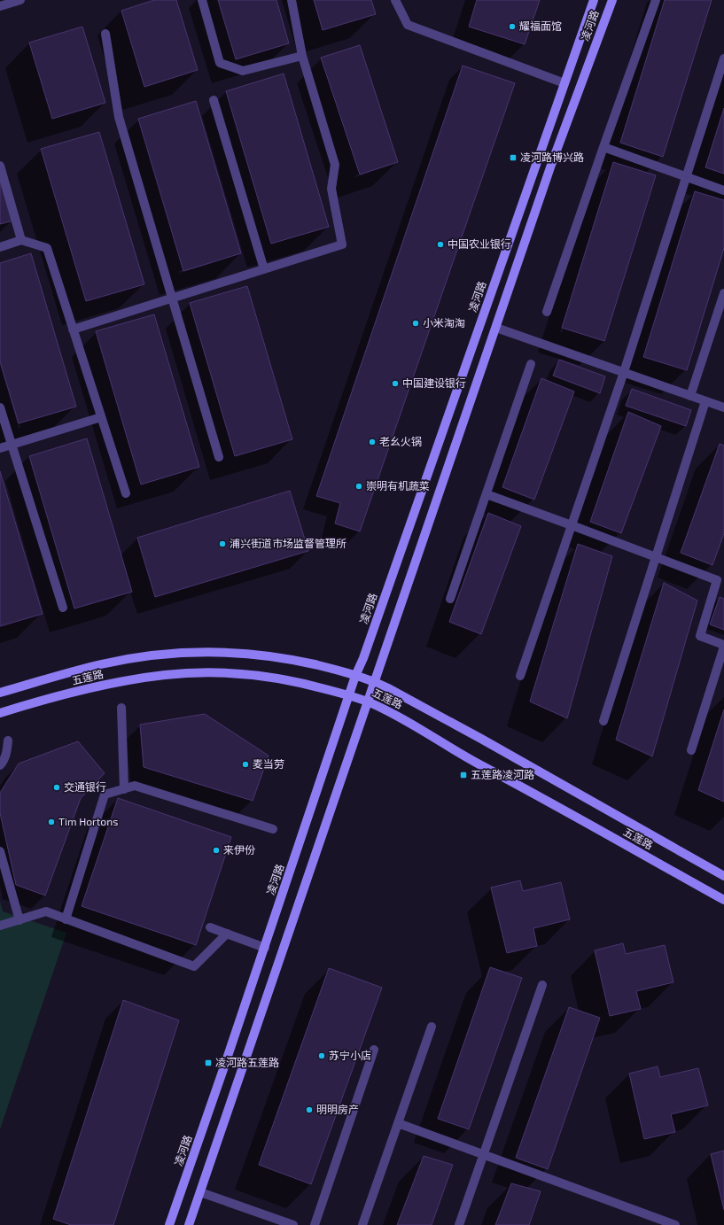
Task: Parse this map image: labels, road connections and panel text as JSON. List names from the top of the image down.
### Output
{
  "streets": {
    "street": ["凌河路", "五莲路"]
  },
  "crossings": [
    ["凌河路", "五莲路"]
  ],
  "places": {
    "other": [
      "耀福面馆",
      "中国农业银行",
      "小米淘淘",
      "中国建设银行",
      "老幺火锅",
      "崇明有机蔬菜",
      "浦兴街道市场监督管理所",
      "麦当劳",
      "交通银行",
      "Tim Hortons",
      "来伊份",
      "苏宁小店",
      "明明房产"
    ],
    "transit": ["凌河路博兴路", "五莲路凌河路", "凌河路五莲路"]
  }
}
